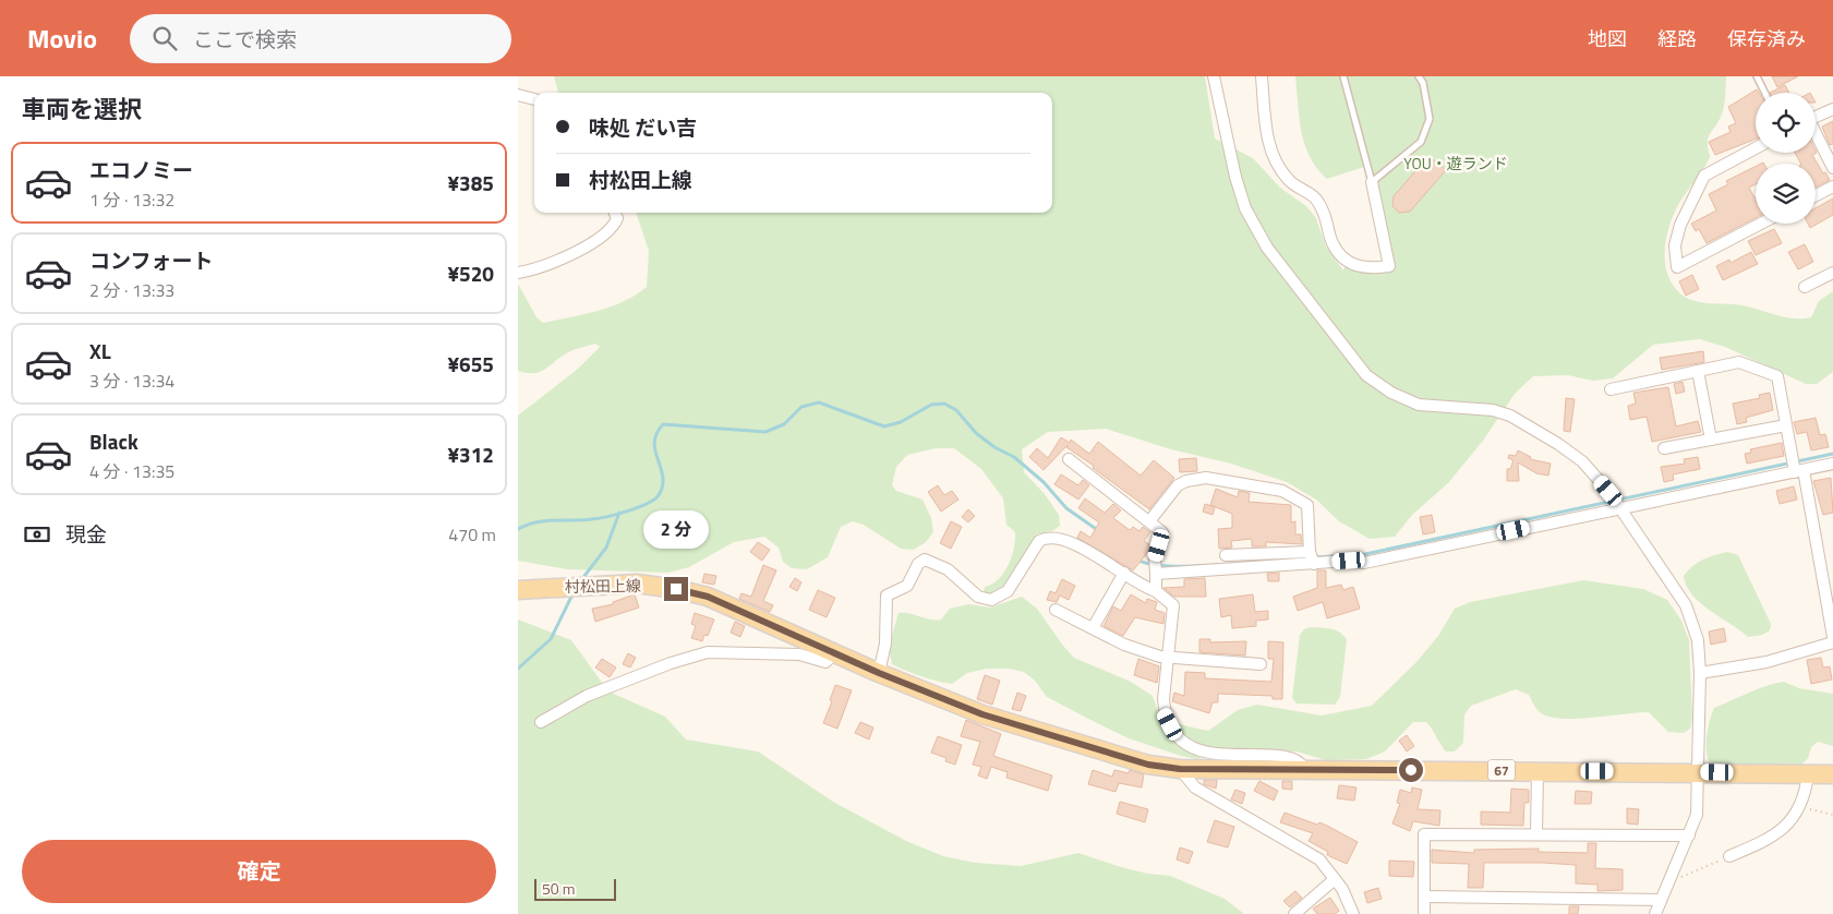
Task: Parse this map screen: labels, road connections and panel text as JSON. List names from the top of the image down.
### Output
{
  "streets": {
    "main road": ["村松田上線", "67"]
  },
  "parks": ["YOU・遊ランド"],
  "scale_bar": "50 m",
  "page": {
    "header": "Movio",
    "search": "ここで検索",
    "nav": ["地図", "経路", "保存済み"],
    "heading": "車両を選択",
    "banner": ["味処 だい吉", "村松田上線"],
    "list": [
      {
        "name": "エコノミー",
        "note": "1 分 · 13:32",
        "value": "¥385"
      },
      {
        "name": "コンフォート",
        "note": "2 分 · 13:33",
        "value": "¥520"
      },
      {
        "name": "XL",
        "note": "3 分 · 13:34",
        "value": "¥655"
      },
      {
        "name": "Black",
        "note": "4 分 · 13:35",
        "value": "¥312"
      }
    ],
    "pay": ["現金", "470 m"],
    "bubble": "2 分",
    "buttons": "確定",
    "scale": "50 m"
  }
}
